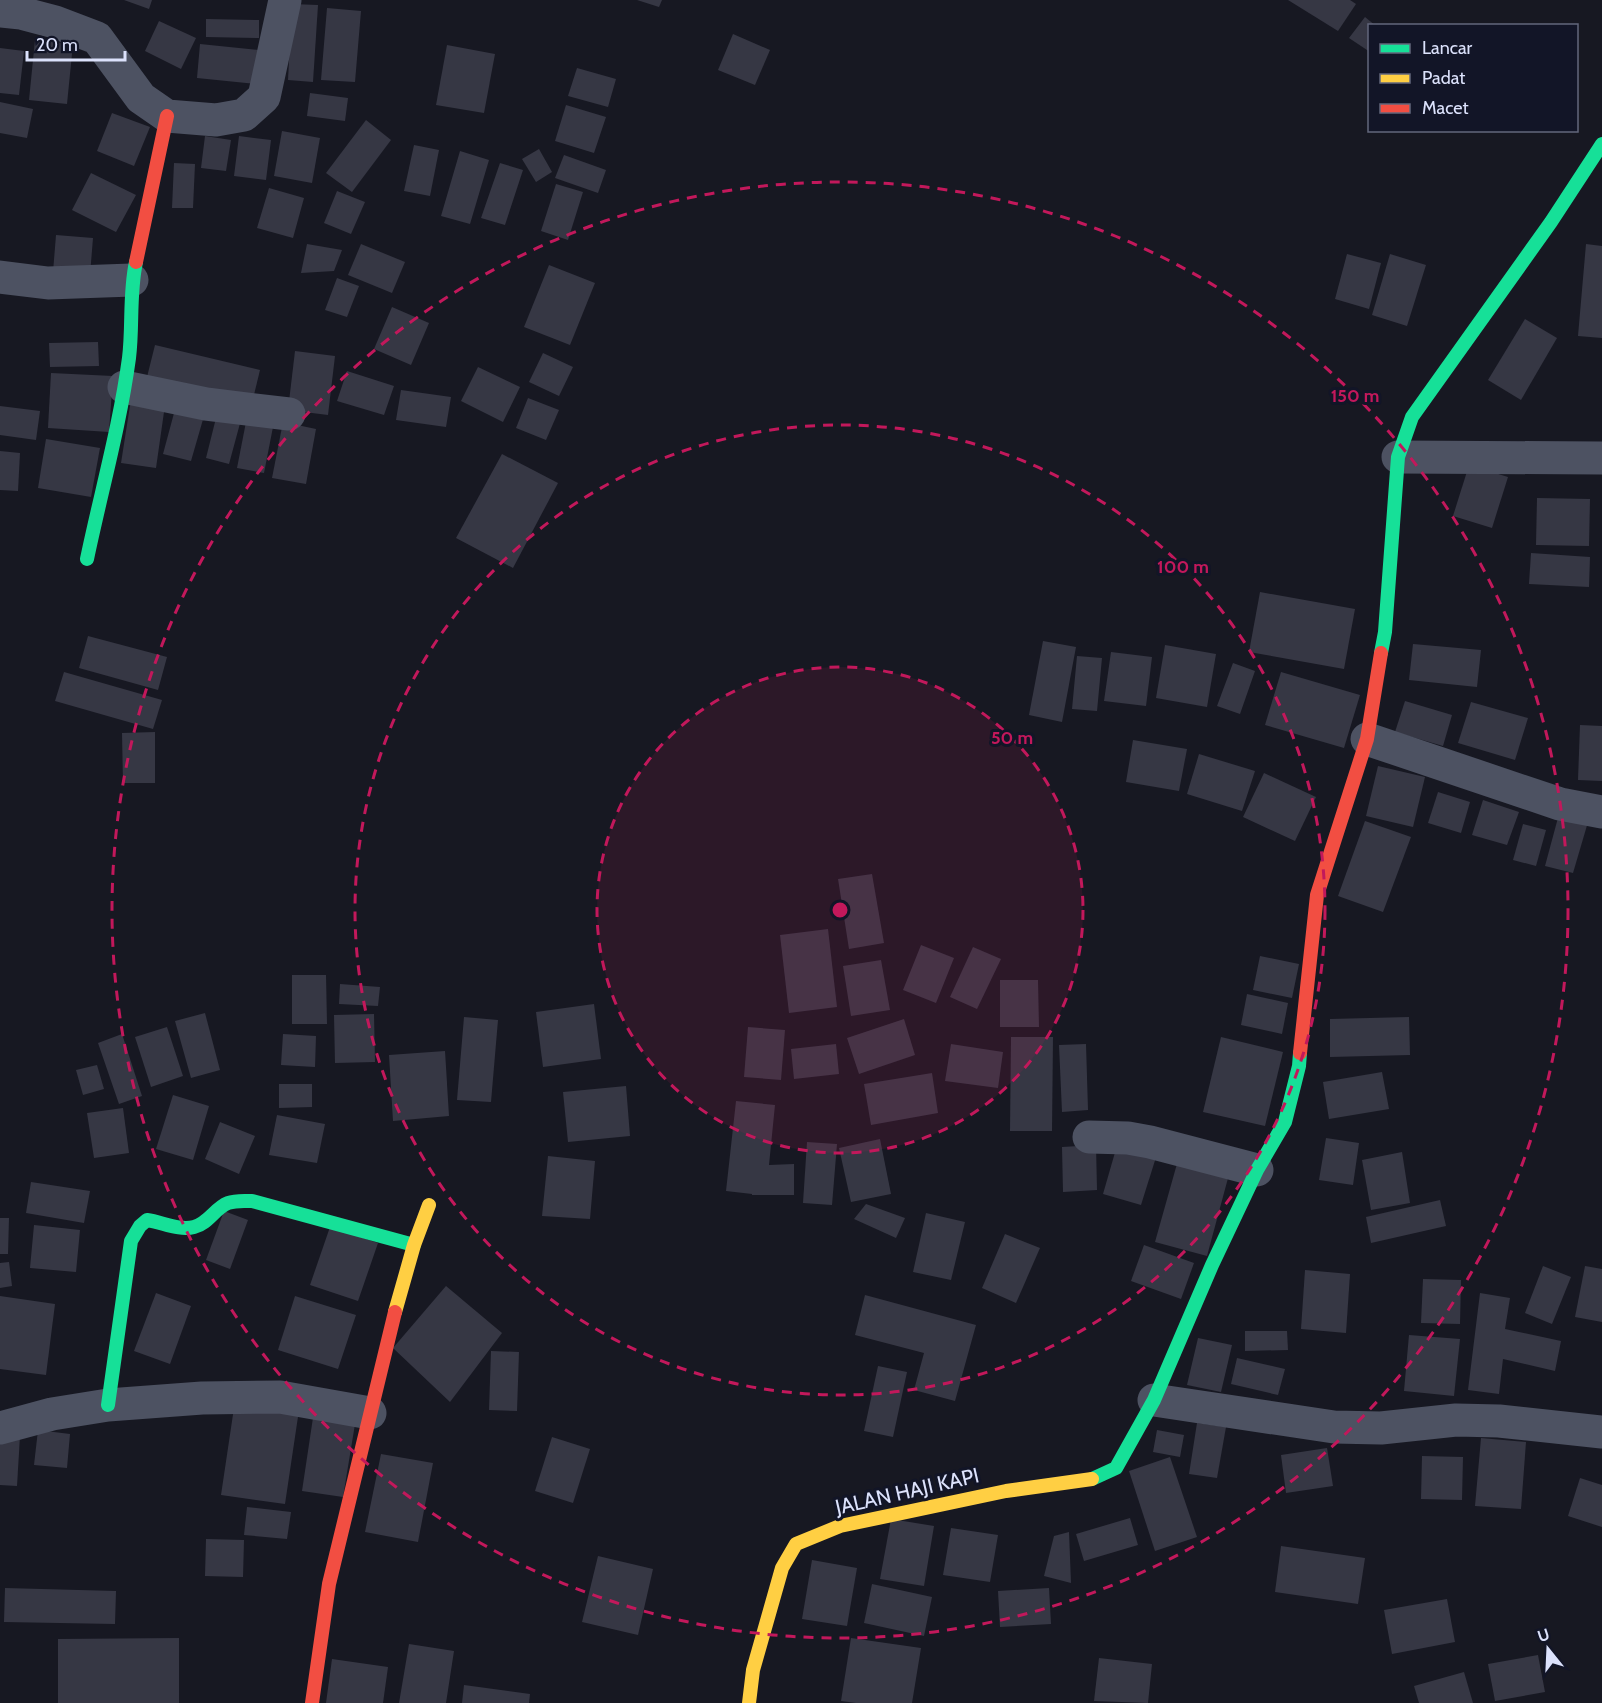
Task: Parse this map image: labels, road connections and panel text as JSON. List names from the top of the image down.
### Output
{
  "streets": {
    "street": ["JALAN HAJI KAPI"]
  },
  "legend": ["Lancar", "Padat", "Macet"],
  "scale_bar": "20 m",
  "north": "top",
  "rings": ["150 m", "100 m", "50 m"]
}
